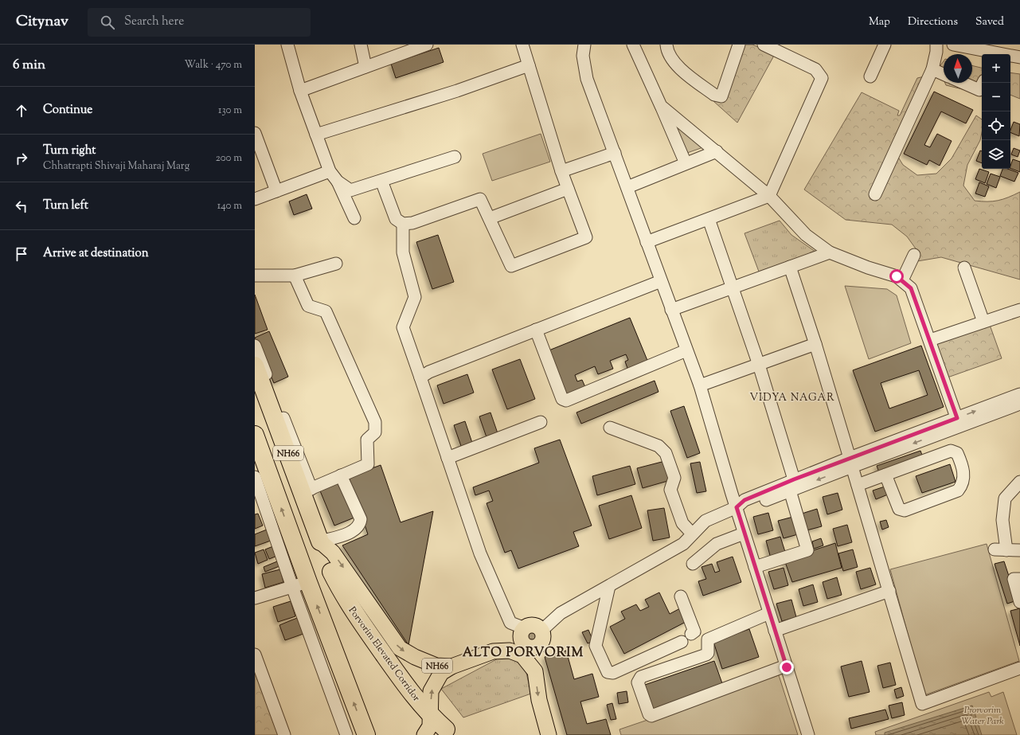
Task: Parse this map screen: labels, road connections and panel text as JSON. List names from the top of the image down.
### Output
{
  "streets": {
    "highway": ["NH66", "Porvorim Elevated Corridor"]
  },
  "districts": ["VIDYA NAGAR", "ALTO PORVORIM"],
  "parks": ["Prorvorim Water Park"],
  "north": "top",
  "page": {
    "header": "Citynav",
    "search": "Search here",
    "nav": ["Map", "Directions", "Saved"],
    "heading": ["6 min", "Walk · 470 m"],
    "map_buttons": ["+", "−"],
    "list": [
      ["Continue", "130 m"],
      ["Turn right", "Chhatrapti Shivaji Maharaj Marg", "200 m"],
      ["Turn left", "140 m"],
      "Arrive at destination"
    ]
  }
}
